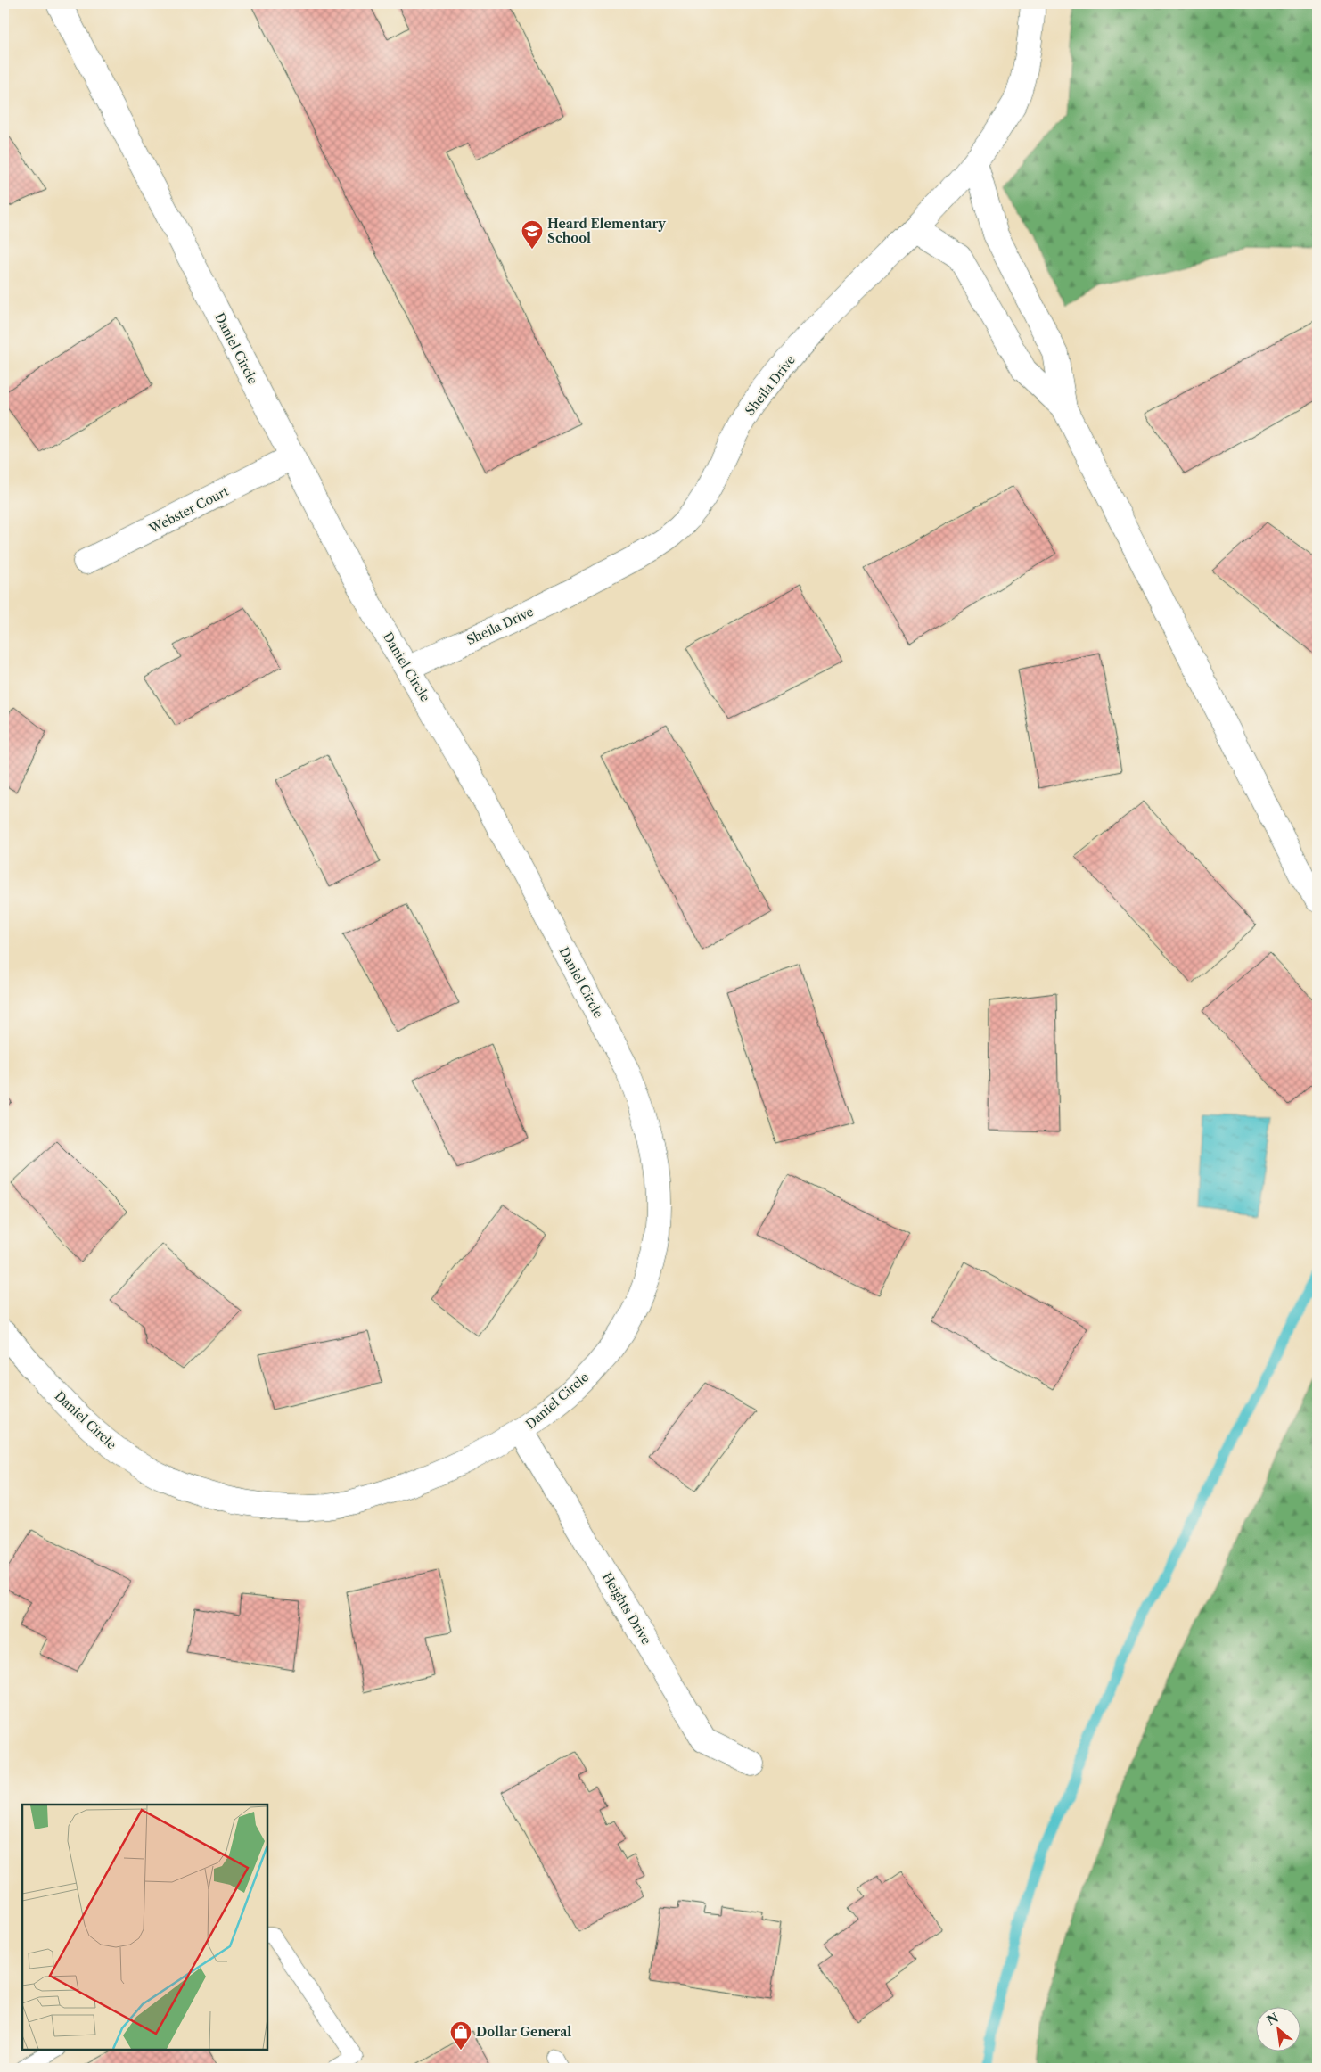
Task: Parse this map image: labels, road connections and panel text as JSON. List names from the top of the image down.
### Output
{
  "streets": {
    "street": [
      "Daniel Circle",
      "Sheila Drive",
      "Webster Court",
      "Heights Drive"
    ]
  },
  "crossings": [
    ["Daniel Circle", "Sheila Drive"],
    ["Daniel Circle", "Webster Court"],
    ["Daniel Circle", "Heights Drive"]
  ],
  "places": {
    "school or university": ["Heard Elementary School"],
    "shop": ["Dollar General"]
  },
  "north": "top left"
}
